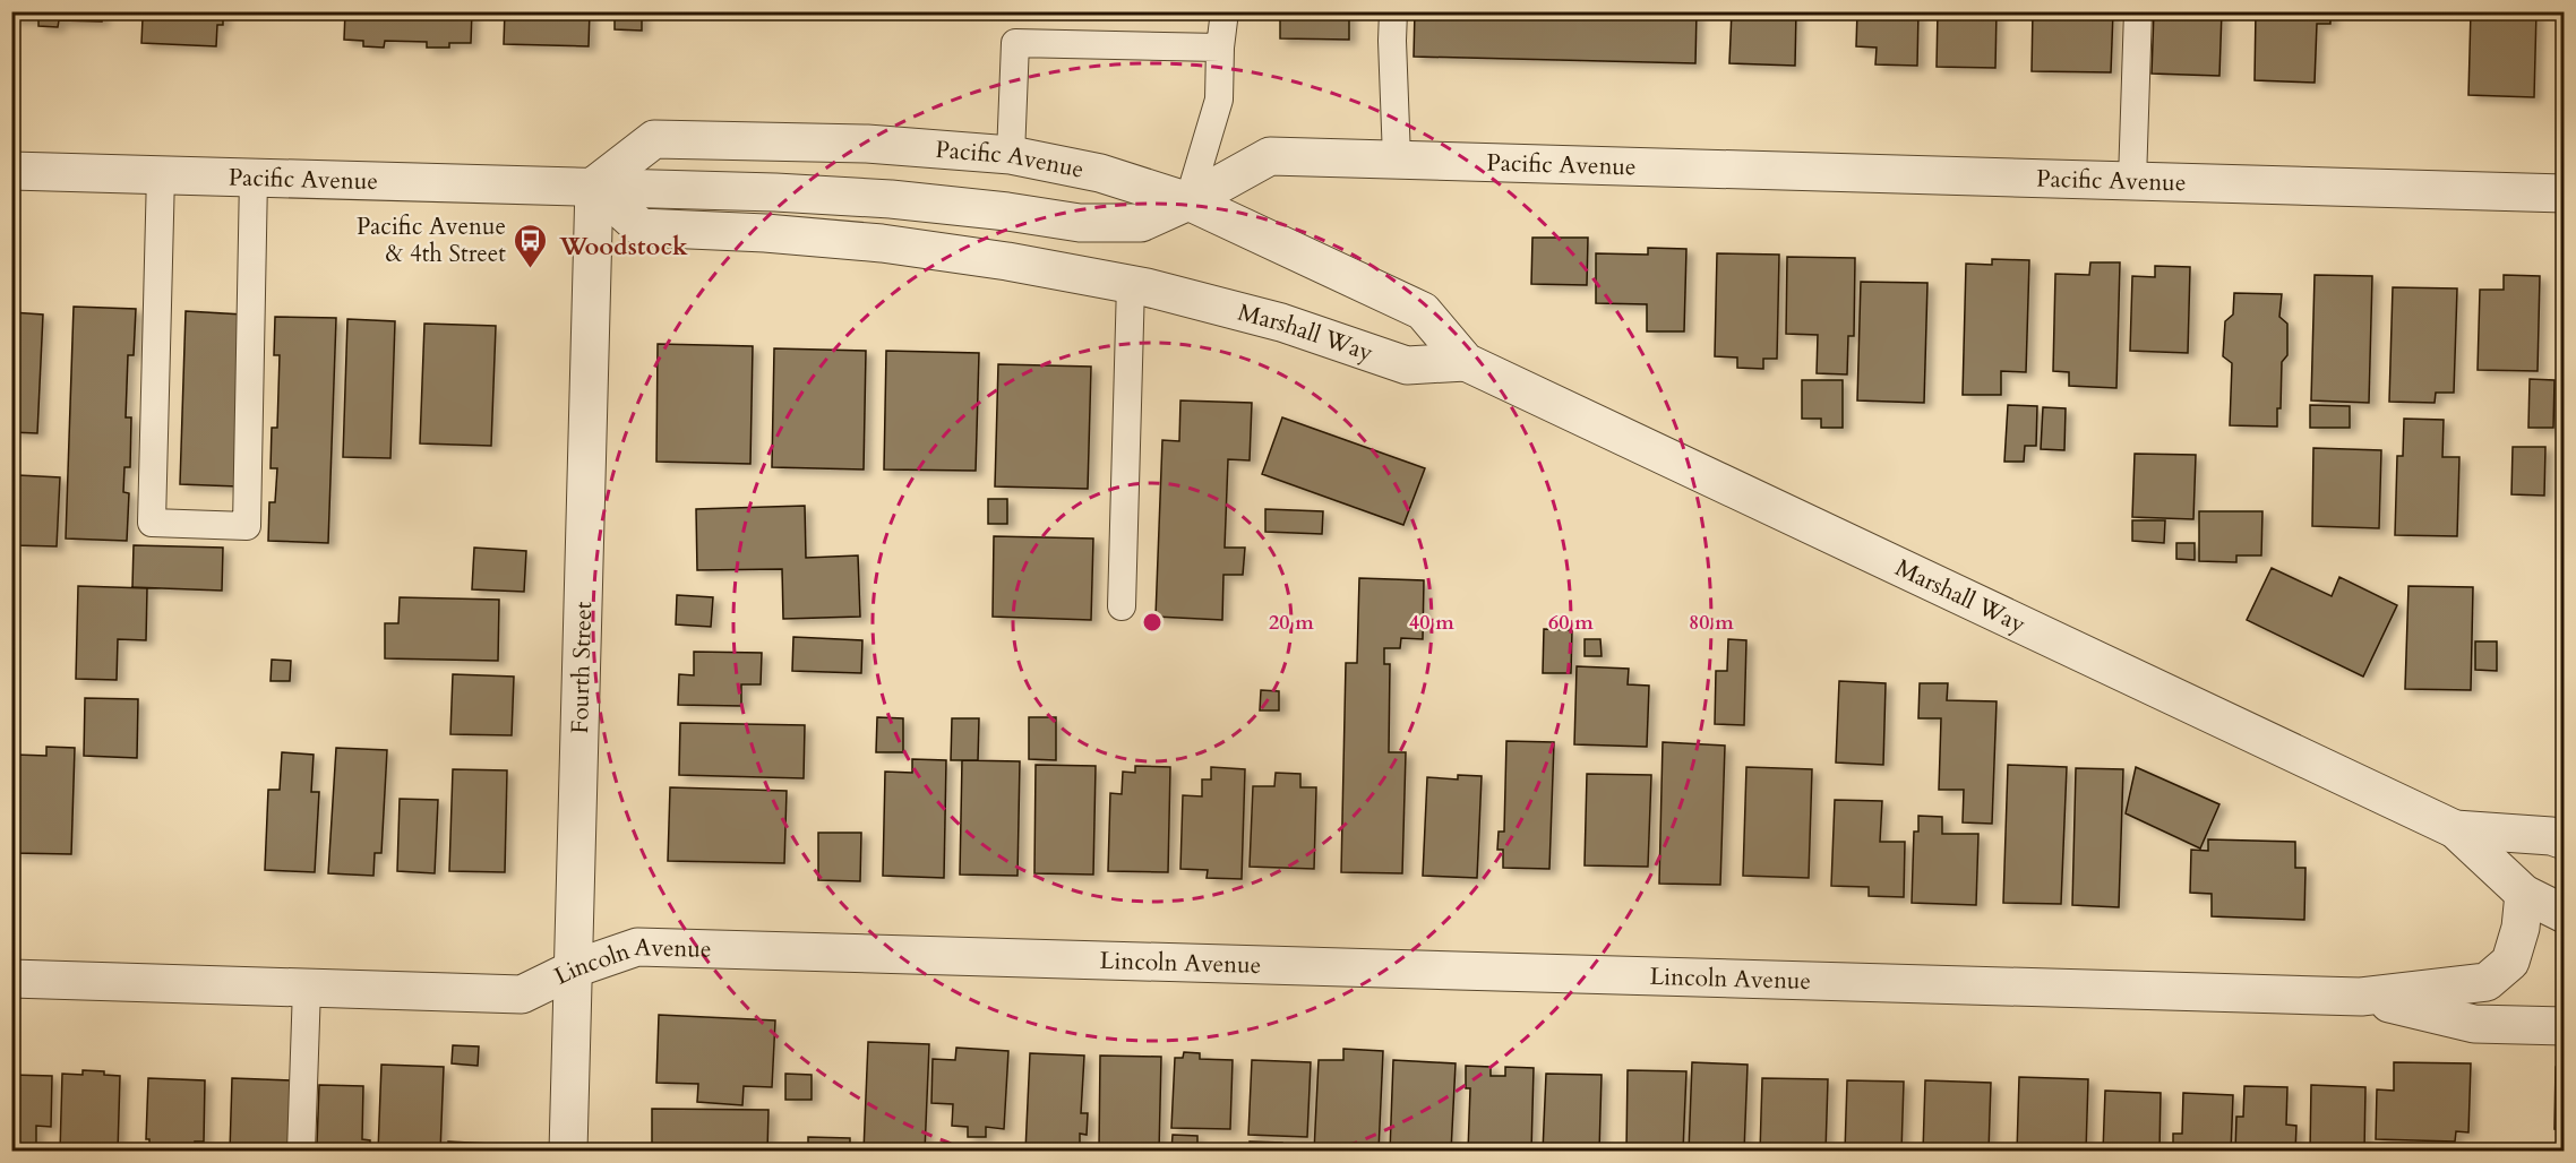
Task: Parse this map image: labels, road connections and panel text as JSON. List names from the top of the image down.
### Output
{
  "streets": {
    "street": [
      "Pacific Avenue",
      "Marshall Way",
      "Fourth Street",
      "Lincoln Avenue"
    ]
  },
  "crossings": [
    ["Pacific Avenue", "Marshall Way"],
    ["Pacific Avenue", "Fourth Street"],
    ["Marshall Way", "Lincoln Avenue"],
    ["Fourth Street", "Lincoln Avenue"]
  ],
  "districts": ["Woodstock"],
  "places": {
    "bus stop": ["Pacific Avenue & 4th Street"]
  },
  "rings": [
    "20 m",
    "40 m",
    "60 m",
    "80 m"
  ]
}
